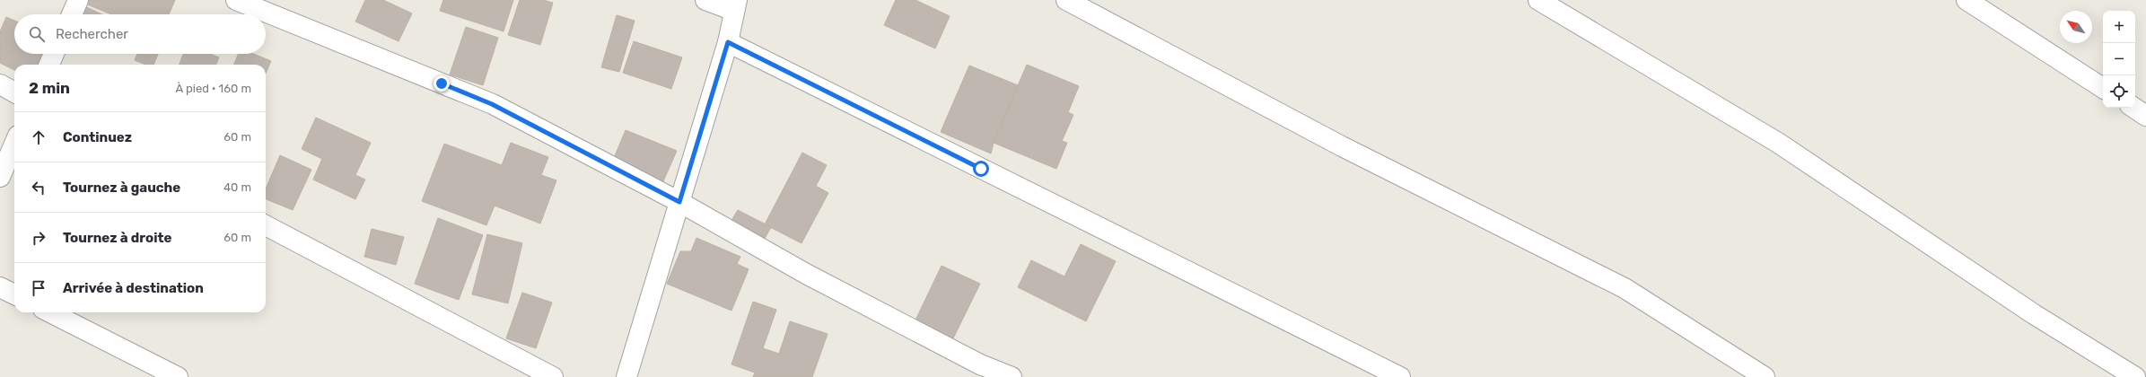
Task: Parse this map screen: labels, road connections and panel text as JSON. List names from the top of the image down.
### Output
{
  "north": "top left",
  "page": {
    "map_buttons": ["+", "−"],
    "search": "Rechercher",
    "heading": ["2 min", "À pied · 160 m"],
    "list": [
      ["Continuez", "60 m"],
      ["Tournez à gauche", "40 m"],
      ["Tournez à droite", "60 m"],
      "Arrivée à destination"
    ]
  }
}
